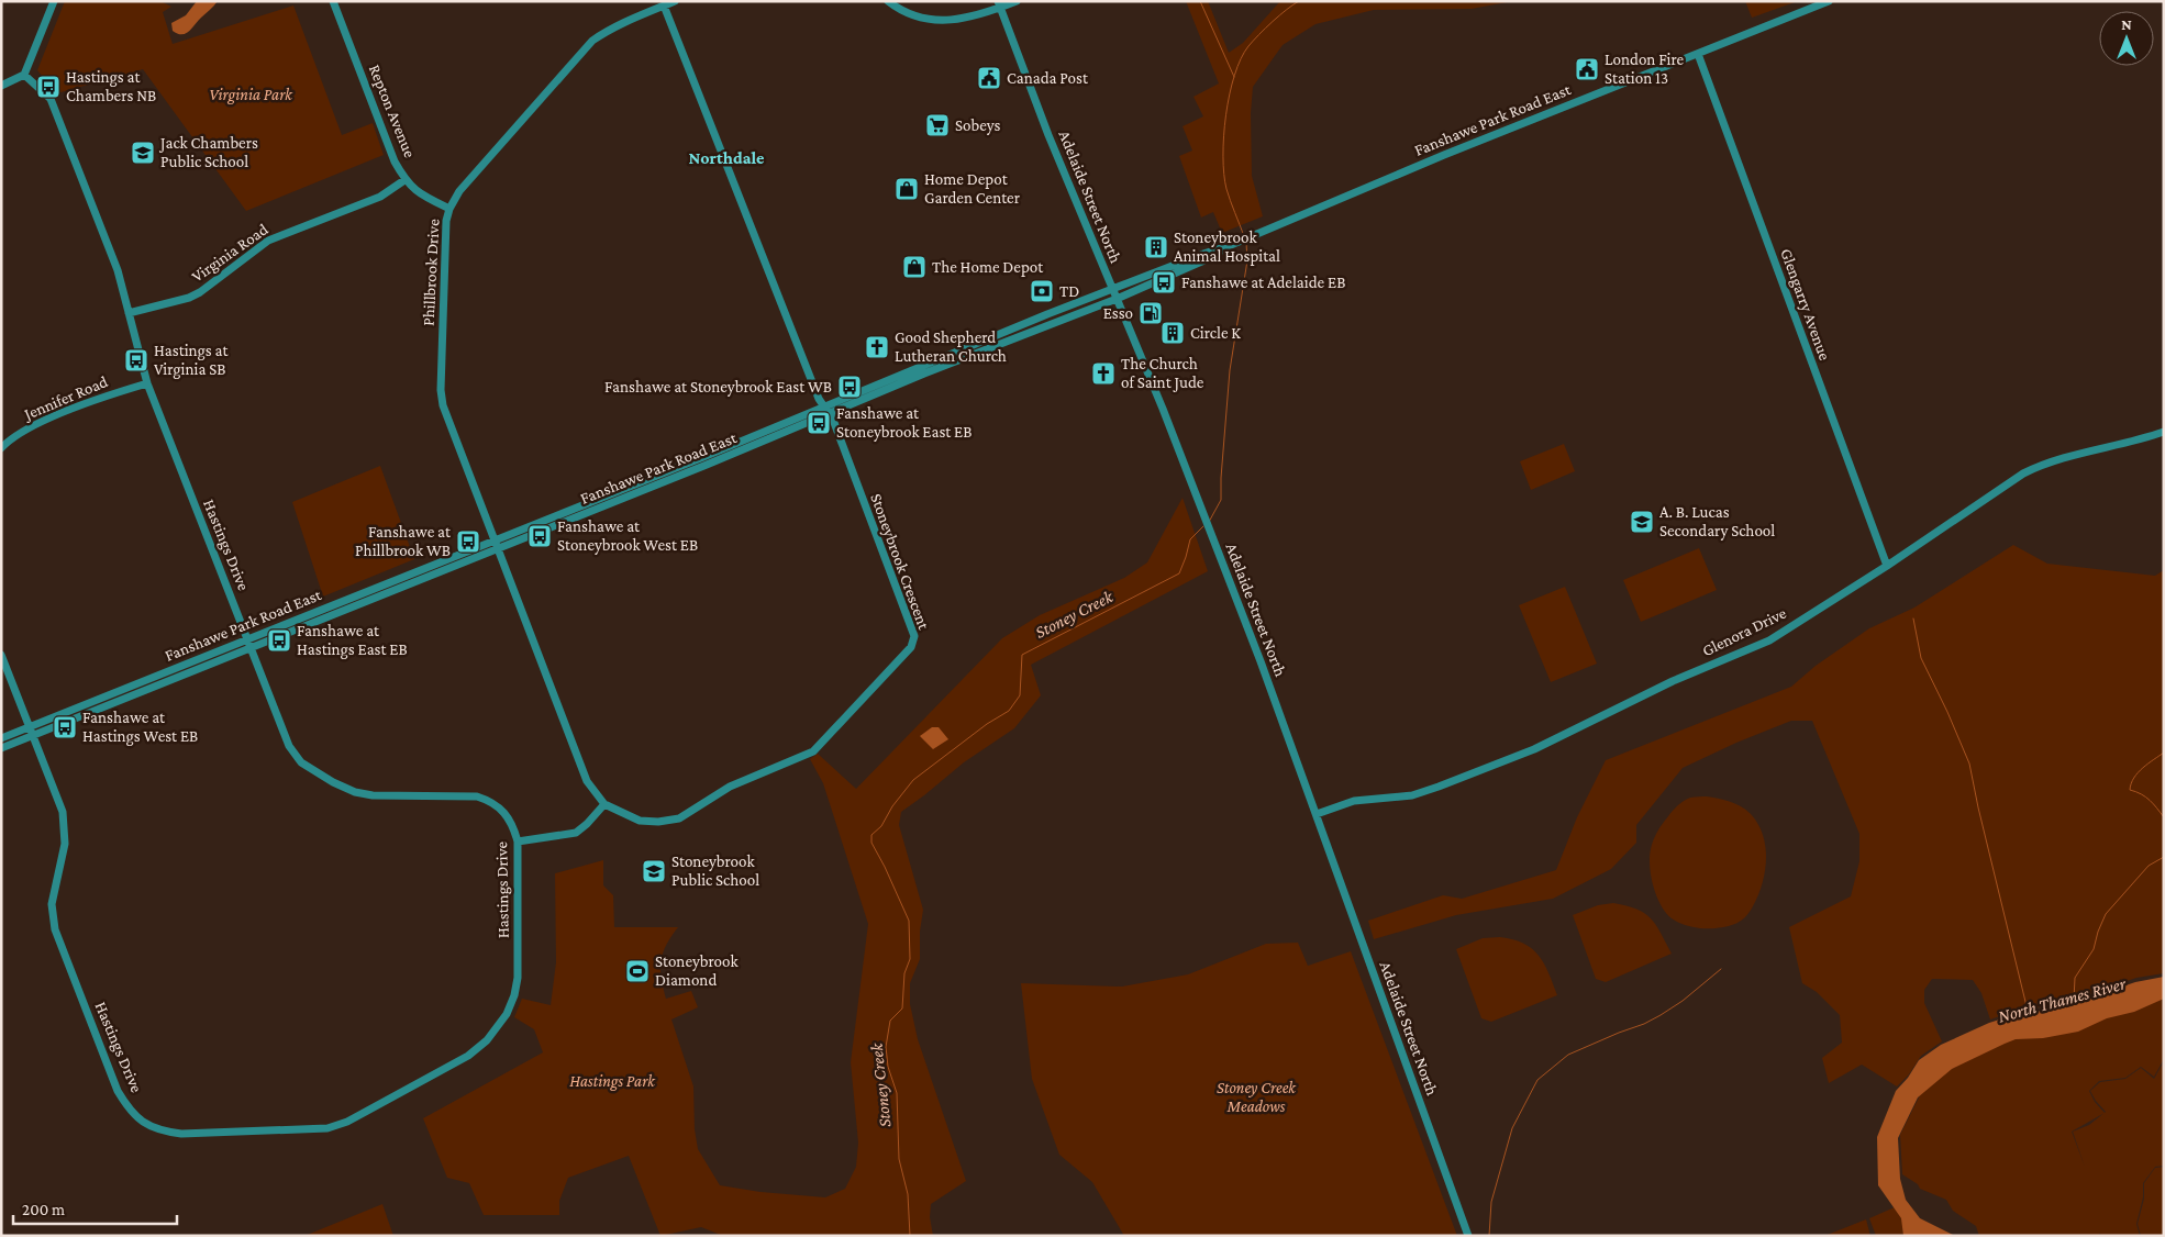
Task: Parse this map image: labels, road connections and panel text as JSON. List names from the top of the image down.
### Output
{
  "streets": {
    "street": [
      "Repton Avenue",
      "Fanshawe Park Road East",
      "Adelaide Street North",
      "Virginia Road",
      "Phillbrook Drive",
      "Glengarry Avenue",
      "Jennifer Road",
      "Hastings Drive",
      "Stoneybrook Crescent",
      "Glenora Drive"
    ]
  },
  "crossings": [
    ["Repton Avenue", "Virginia Road"],
    ["Repton Avenue", "Phillbrook Drive"],
    ["Fanshawe Park Road East", "Adelaide Street North"],
    ["Fanshawe Park Road East", "Phillbrook Drive"],
    ["Fanshawe Park Road East", "Glengarry Avenue"],
    ["Fanshawe Park Road East", "Hastings Drive"],
    ["Fanshawe Park Road East", "Stoneybrook Crescent"],
    ["Adelaide Street North", "Glenora Drive"],
    ["Virginia Road", "Hastings Drive"],
    ["Phillbrook Drive", "Stoneybrook Crescent"],
    ["Glengarry Avenue", "Glenora Drive"],
    ["Jennifer Road", "Hastings Drive"]
  ],
  "districts": ["Northdale"],
  "water": ["Stoney Creek", "North Thames River"],
  "parks": ["Virginia Park", "Hastings Park", "Stoney Creek Meadows"],
  "places": {
    "public building": ["London Fire Station 13", "Canada Post"],
    "bus stop": [
      "Hastings at Chambers NB",
      "Fanshawe at Adelaide EB",
      "Hastings at Virginia SB",
      "Fanshawe at Stoneybrook East WB",
      "Fanshawe at Stoneybrook East EB",
      "Fanshawe at Stoneybrook West EB",
      "Fanshawe at Phillbrook WB",
      "Fanshawe at Hastings East EB",
      "Fanshawe at Hastings West EB"
    ],
    "supermarket": ["Sobeys"],
    "school or university": ["Jack Chambers Public School", "A. B. Lucas Secondary School", "Stoneybrook Public School"],
    "shop": ["Home Depot Garden Center", "The Home Depot"],
    "building": ["Stoneybrook Animal Hospital", "Circle K"],
    "bank": ["TD"],
    "fuel station": ["Esso"],
    "church": ["Good Shepherd Lutheran Church", "The Church of Saint Jude"],
    "sports": ["Stoneybrook Diamond"]
  },
  "scale_bar": "200 m",
  "north": "top"
}
